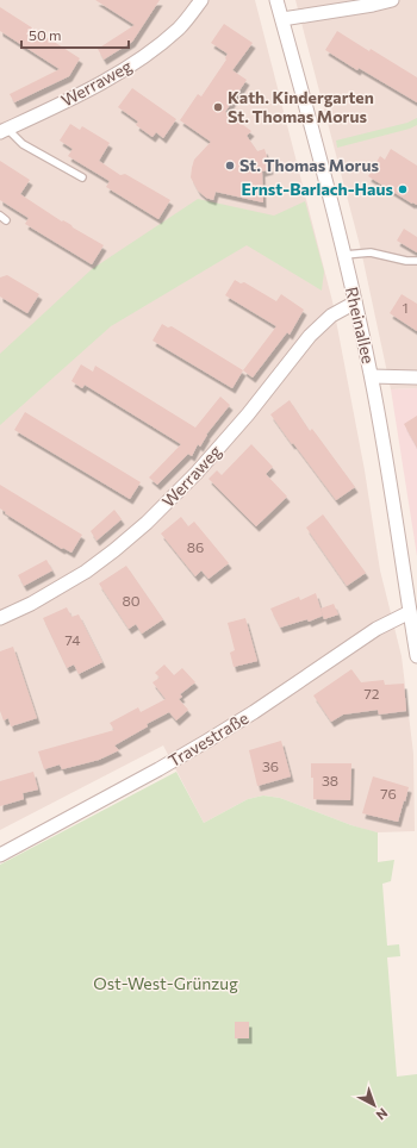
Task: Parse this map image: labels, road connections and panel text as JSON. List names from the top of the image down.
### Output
{
  "streets": {
    "street": ["Werraweg", "Rheinallee", "Travestraße"]
  },
  "crossings": [
    ["Werraweg", "Rheinallee"],
    ["Rheinallee", "Travestraße"]
  ],
  "parks": ["Ost-West-Grünzug"],
  "places": ["Kath. Kindergarten St. Thomas Morus", "St. Thomas Morus", "Ernst-Barlach-Haus"],
  "house_numbers": [
    "1",
    "86",
    "80",
    "74",
    "72",
    "36",
    "38",
    "76"
  ],
  "scale_bar": "50 m",
  "north": "bottom right"
}
